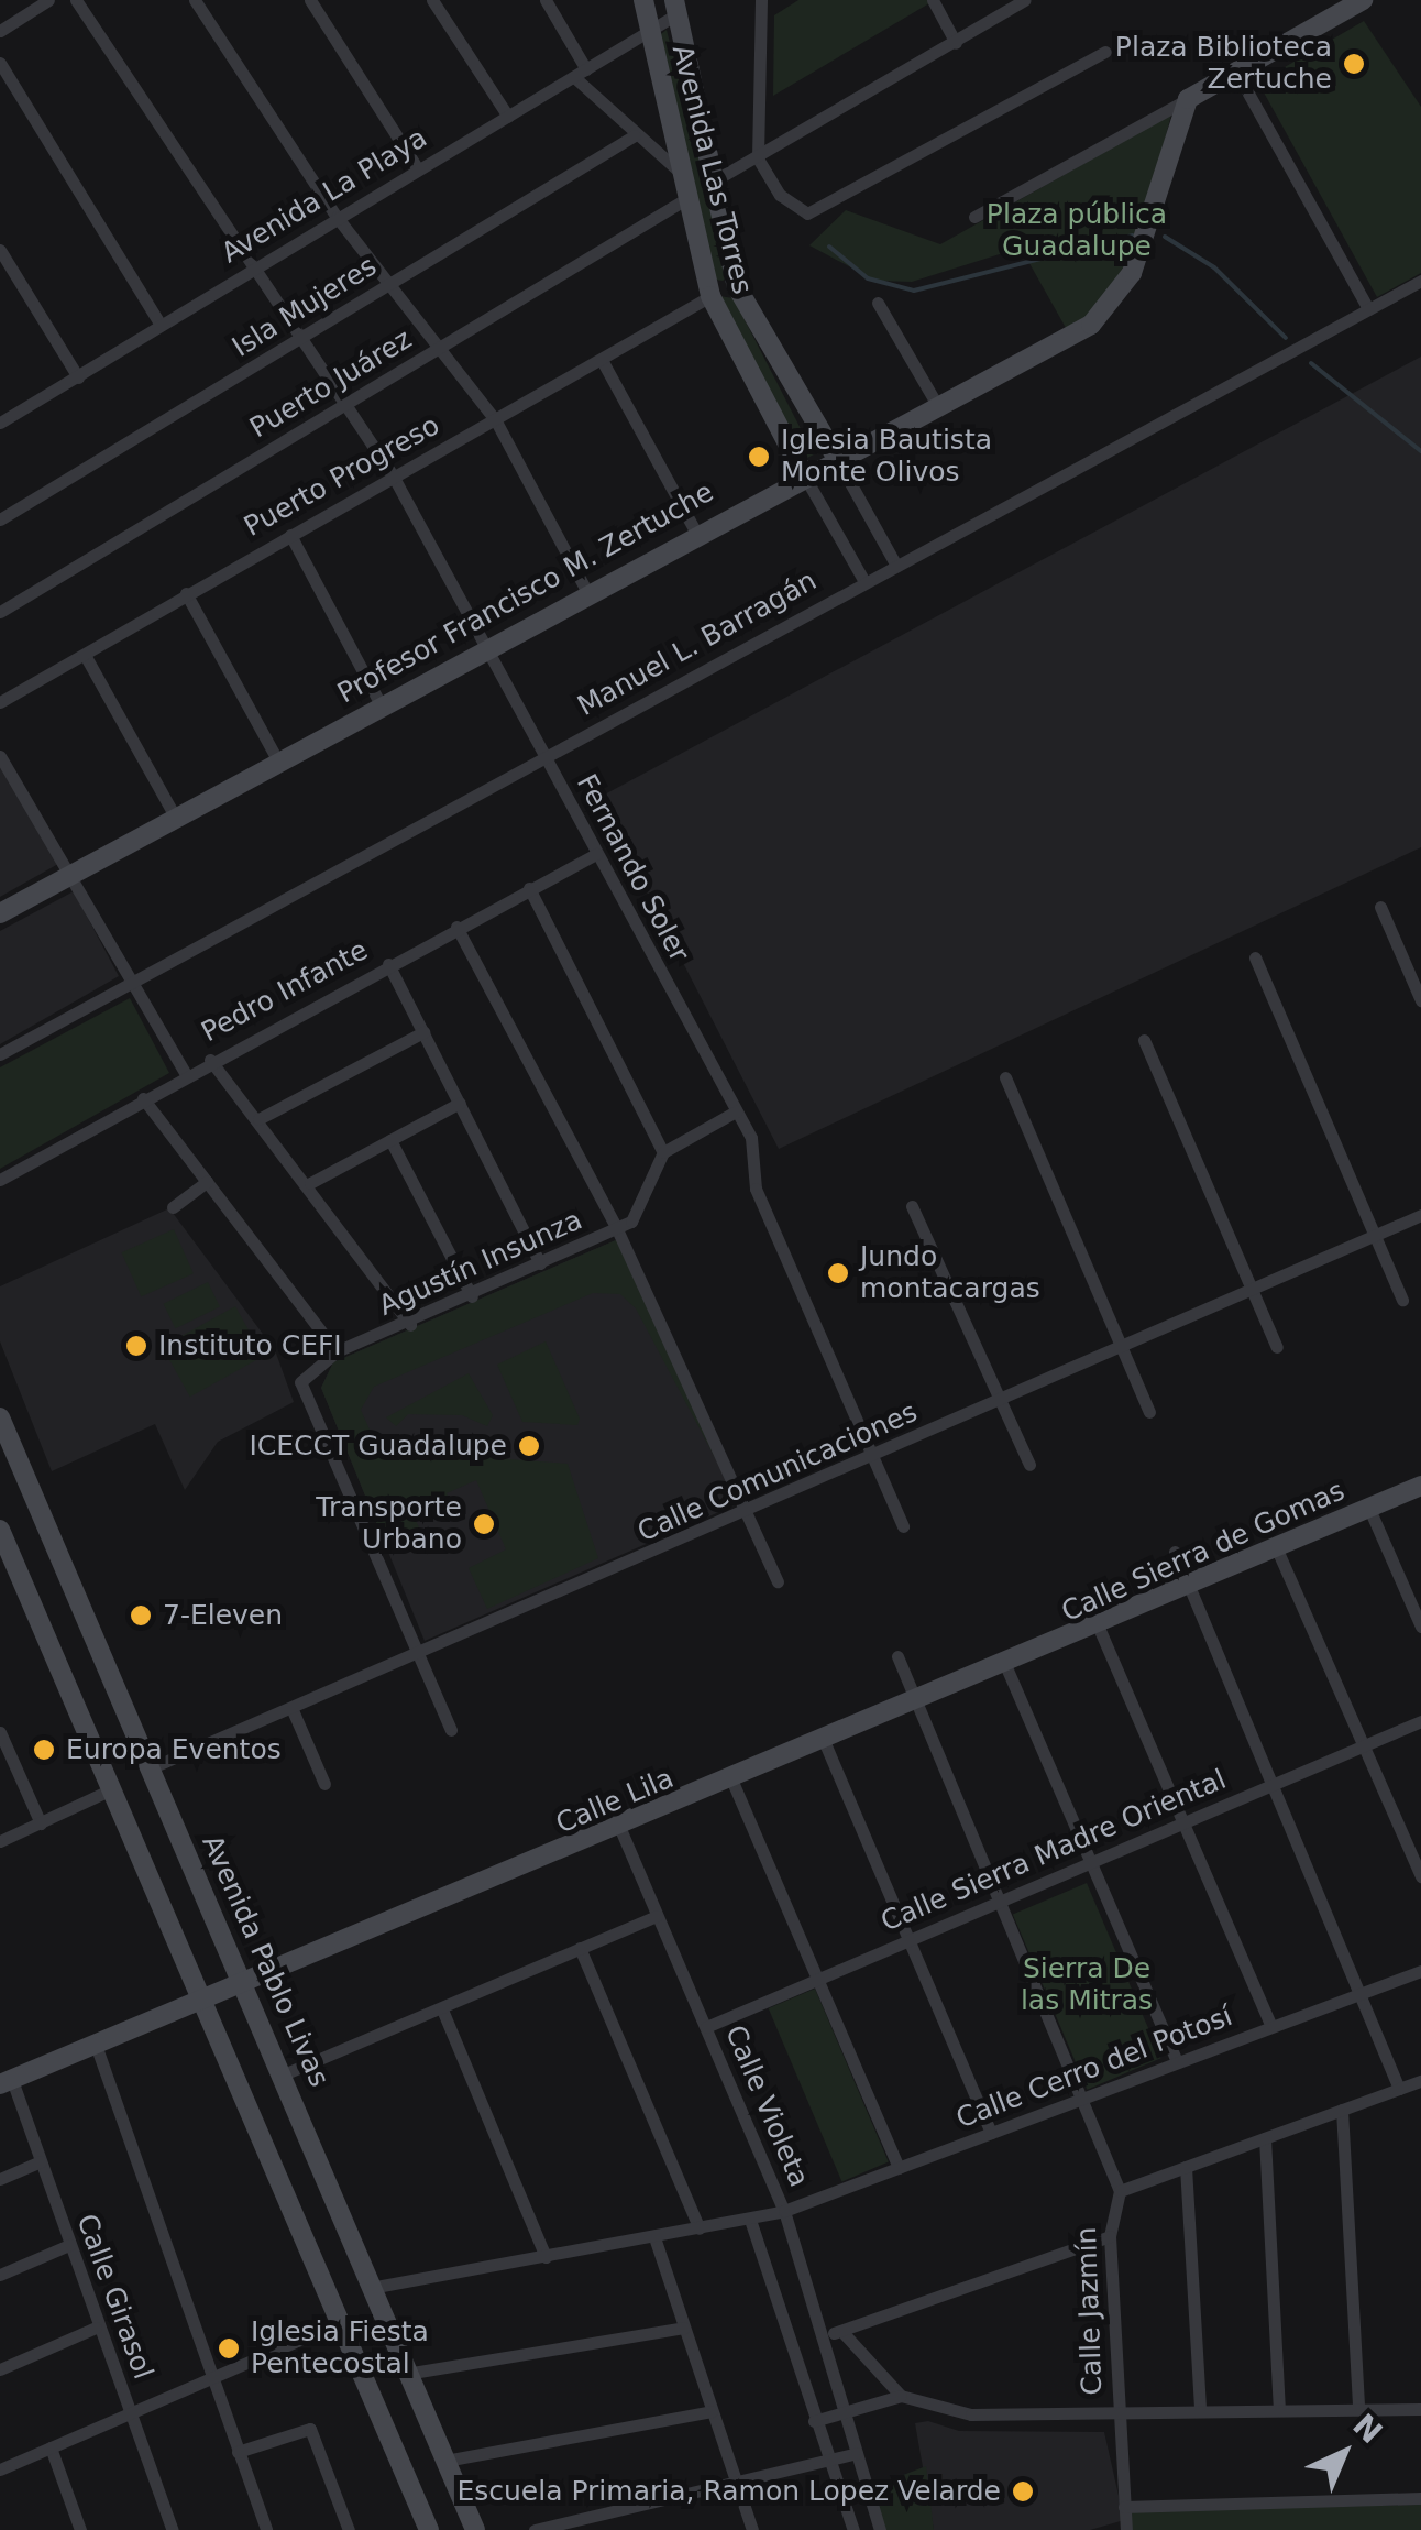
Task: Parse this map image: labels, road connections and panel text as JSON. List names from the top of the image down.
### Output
{
  "streets": {
    "street": [
      "Avenida Las Torres",
      "Avenida La Playa",
      "Isla Mujeres",
      "Puerto Juárez",
      "Puerto Progreso",
      "Profesor Francisco M. Zertuche",
      "Manuel L. Barragán",
      "Fernando Soler",
      "Pedro Infante",
      "Agustín Insunza",
      "Calle Comunicaciones",
      "Calle Sierra de Gomas",
      "Calle Lila",
      "Calle Sierra Madre Oriental",
      "Avenida Pablo Livas",
      "Calle Cerro del Potosí",
      "Calle Violeta",
      "Calle Girasol",
      "Calle Jazmín"
    ]
  },
  "crossings": [
    ["Avenida Las Torres", "Avenida La Playa"],
    ["Avenida Las Torres", "Puerto Juárez"],
    ["Avenida Las Torres", "Puerto Progreso"],
    ["Avenida Las Torres", "Profesor Francisco M. Zertuche"],
    ["Avenida Las Torres", "Manuel L. Barragán"],
    ["Avenida La Playa", "Fernando Soler"],
    ["Isla Mujeres", "Fernando Soler"],
    ["Puerto Juárez", "Fernando Soler"],
    ["Puerto Progreso", "Fernando Soler"],
    ["Profesor Francisco M. Zertuche", "Fernando Soler"],
    ["Manuel L. Barragán", "Fernando Soler"],
    ["Fernando Soler", "Pedro Infante"],
    ["Fernando Soler", "Calle Comunicaciones"],
    ["Agustín Insunza", "Calle Comunicaciones"],
    ["Calle Comunicaciones", "Avenida Pablo Livas"],
    ["Calle Sierra de Gomas", "Calle Lila"],
    ["Calle Lila", "Avenida Pablo Livas"],
    ["Calle Lila", "Calle Violeta"],
    ["Calle Lila", "Calle Girasol"],
    ["Calle Lila", "Calle Jazmín"],
    ["Calle Sierra Madre Oriental", "Calle Violeta"],
    ["Calle Sierra Madre Oriental", "Calle Jazmín"],
    ["Avenida Pablo Livas", "Calle Cerro del Potosí"],
    ["Calle Cerro del Potosí", "Calle Violeta"],
    ["Calle Cerro del Potosí", "Calle Jazmín"]
  ],
  "parks": ["Plaza pública Guadalupe", "Sierra De las Mitras"],
  "places": [
    "Plaza Biblioteca Zertuche",
    "Iglesia Bautista Monte Olivos",
    "Jundo montacargas",
    "Instituto CEFI",
    "ICECCT Guadalupe",
    "Transporte Urbano",
    "7-Eleven",
    "Europa Eventos",
    "Iglesia Fiesta Pentecostal",
    "Escuela Primaria, Ramon Lopez Velarde"
  ],
  "north": "top right"
}
